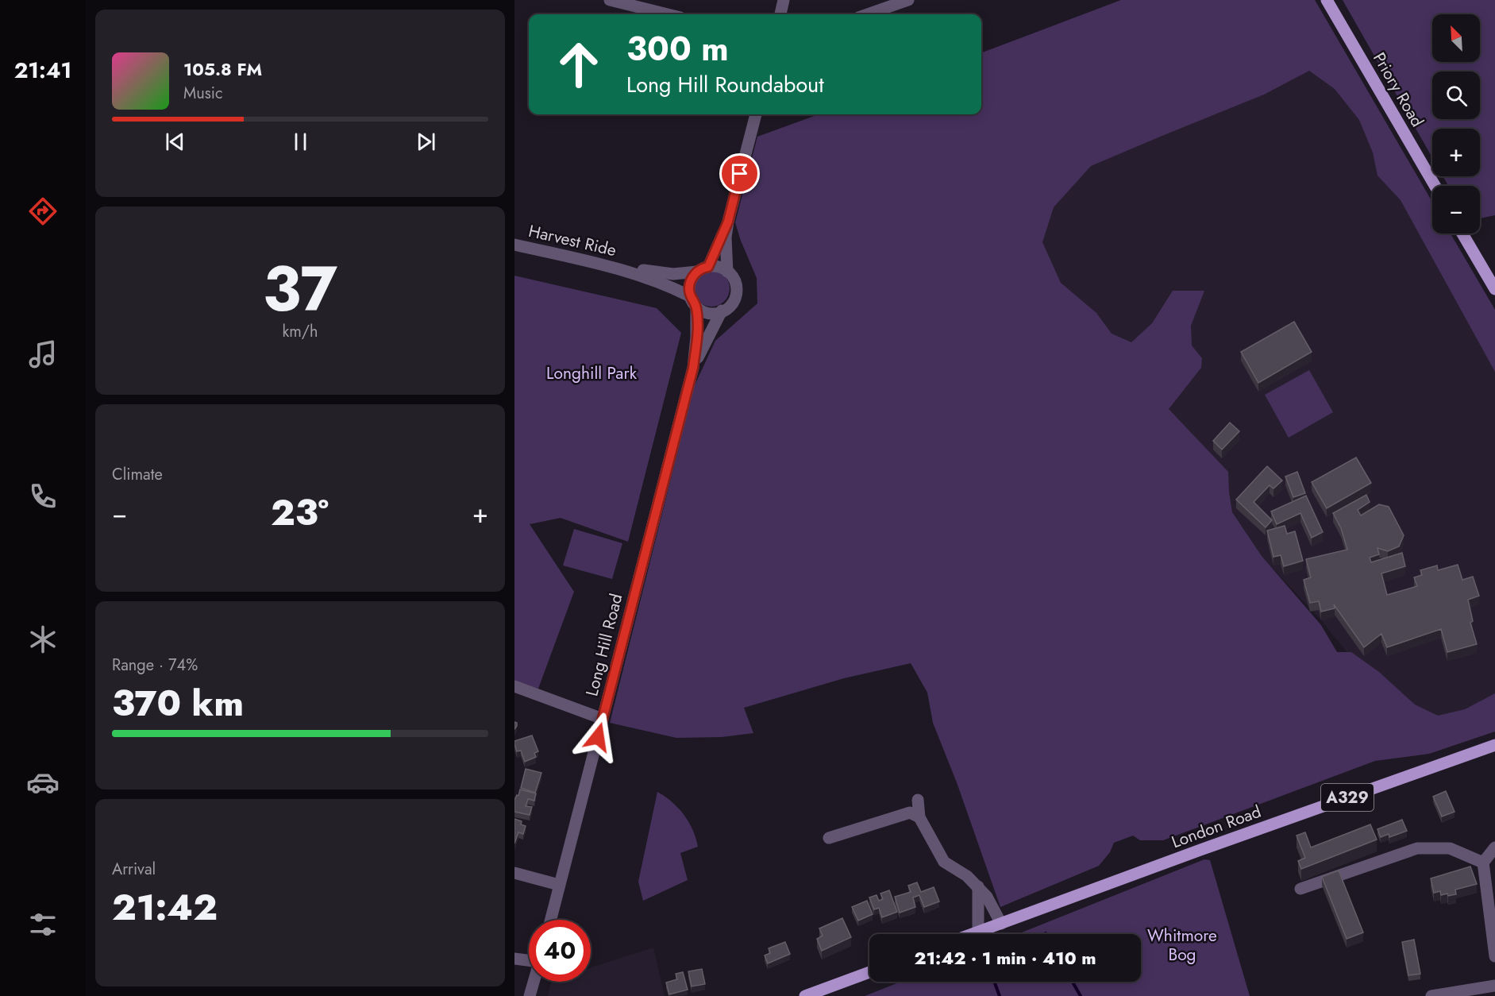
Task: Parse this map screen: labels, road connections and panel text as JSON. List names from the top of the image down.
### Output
{
  "streets": {
    "main road": ["Priory Road", "A329", "London Road"],
    "street": ["Harvest Ride", "Long Hill Road"]
  },
  "crossings": [
    ["Harvest Ride", "Long Hill Road"]
  ],
  "parks": ["Longhill Park", "Whitmore Bog"],
  "north": "top left",
  "page": {
    "tabs": "21:41",
    "map_buttons": ["+", "−"],
    "turn": ["300 m", "Long Hill Roundabout"],
    "song": ["105.8 FM", "Music"],
    "tile": [
      ["37", "km/h"],
      "Climate",
      ["Range · 74%", "370 km"],
      ["Arrival", "21:42"]
    ],
    "heat": ["−", "23°", "+"],
    "limit": "40",
    "trip": "21:42 · 1 min · 410 m"
  }
}
